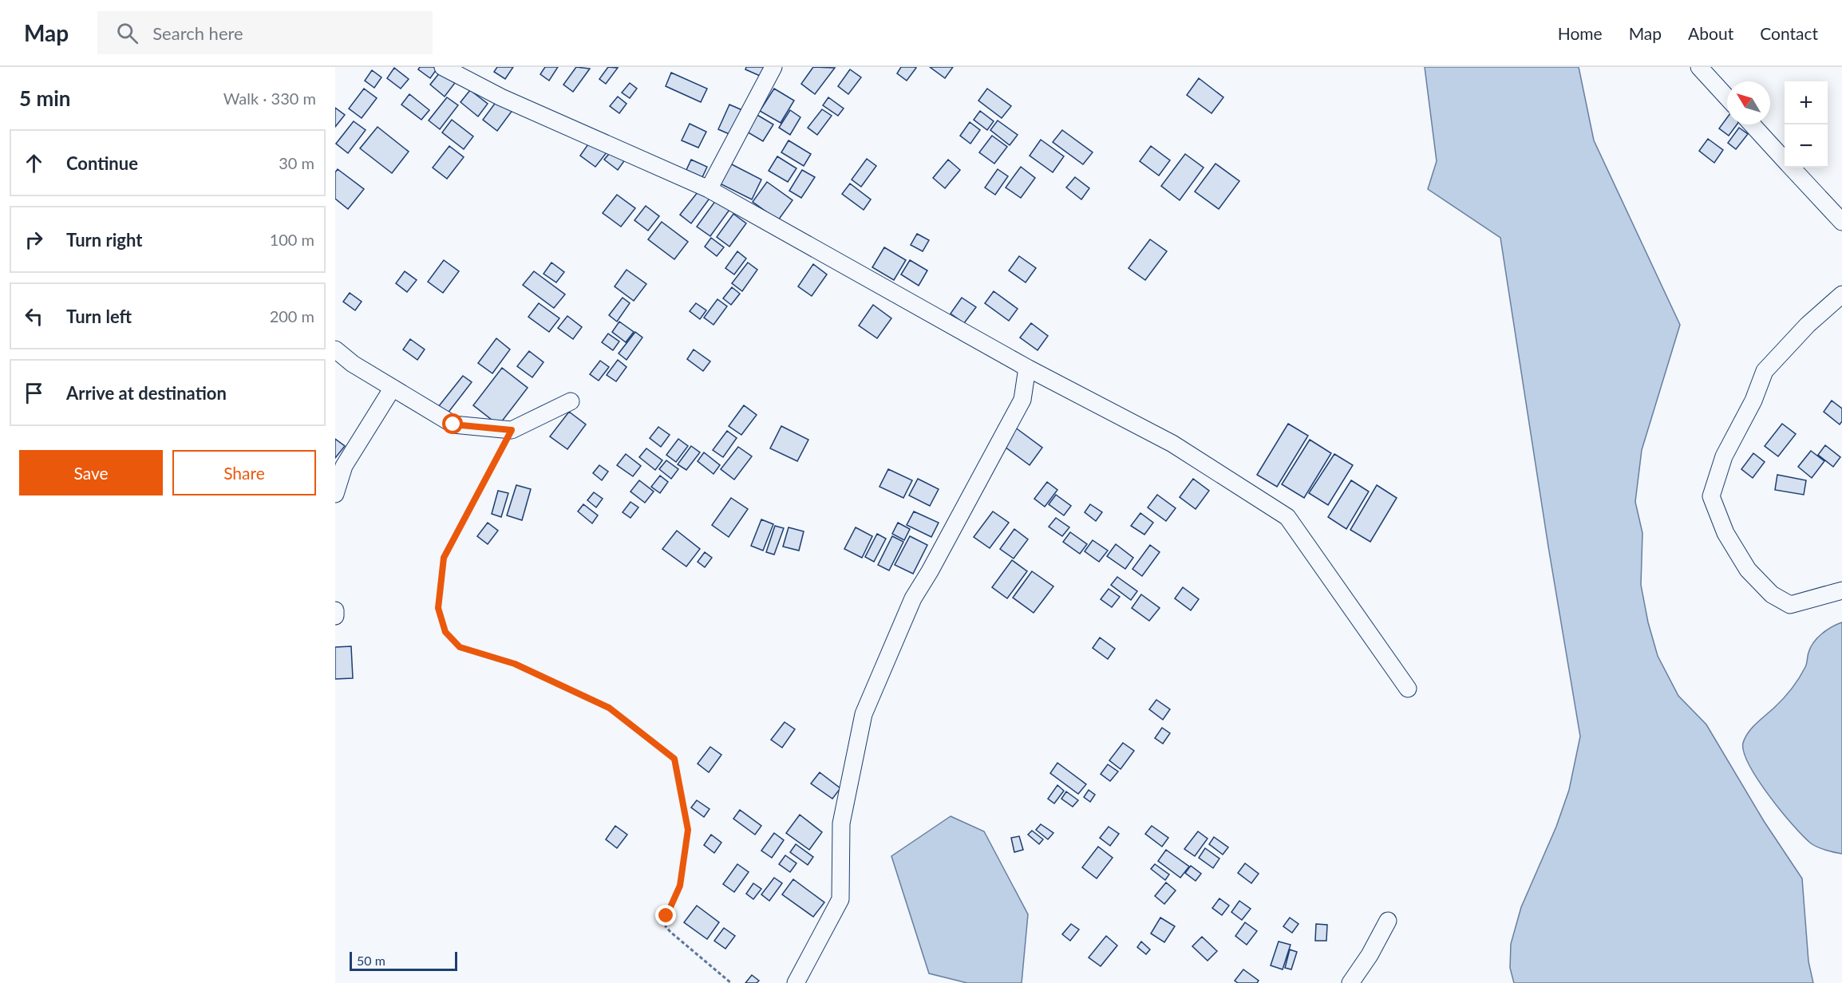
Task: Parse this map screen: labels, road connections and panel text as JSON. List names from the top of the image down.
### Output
{
  "scale_bar": "50 m",
  "north": "top left",
  "page": {
    "header": "Map",
    "search": "Search here",
    "nav": [
      "Home",
      "Map",
      "About",
      "Contact"
    ],
    "heading": ["5 min", "Walk · 330 m"],
    "map_buttons": ["+", "−"],
    "list": [
      ["Continue", "30 m"],
      ["Turn right", "100 m"],
      ["Turn left", "200 m"],
      "Arrive at destination"
    ],
    "buttons": ["Save", "Share"],
    "scale": "50 m"
  }
}
